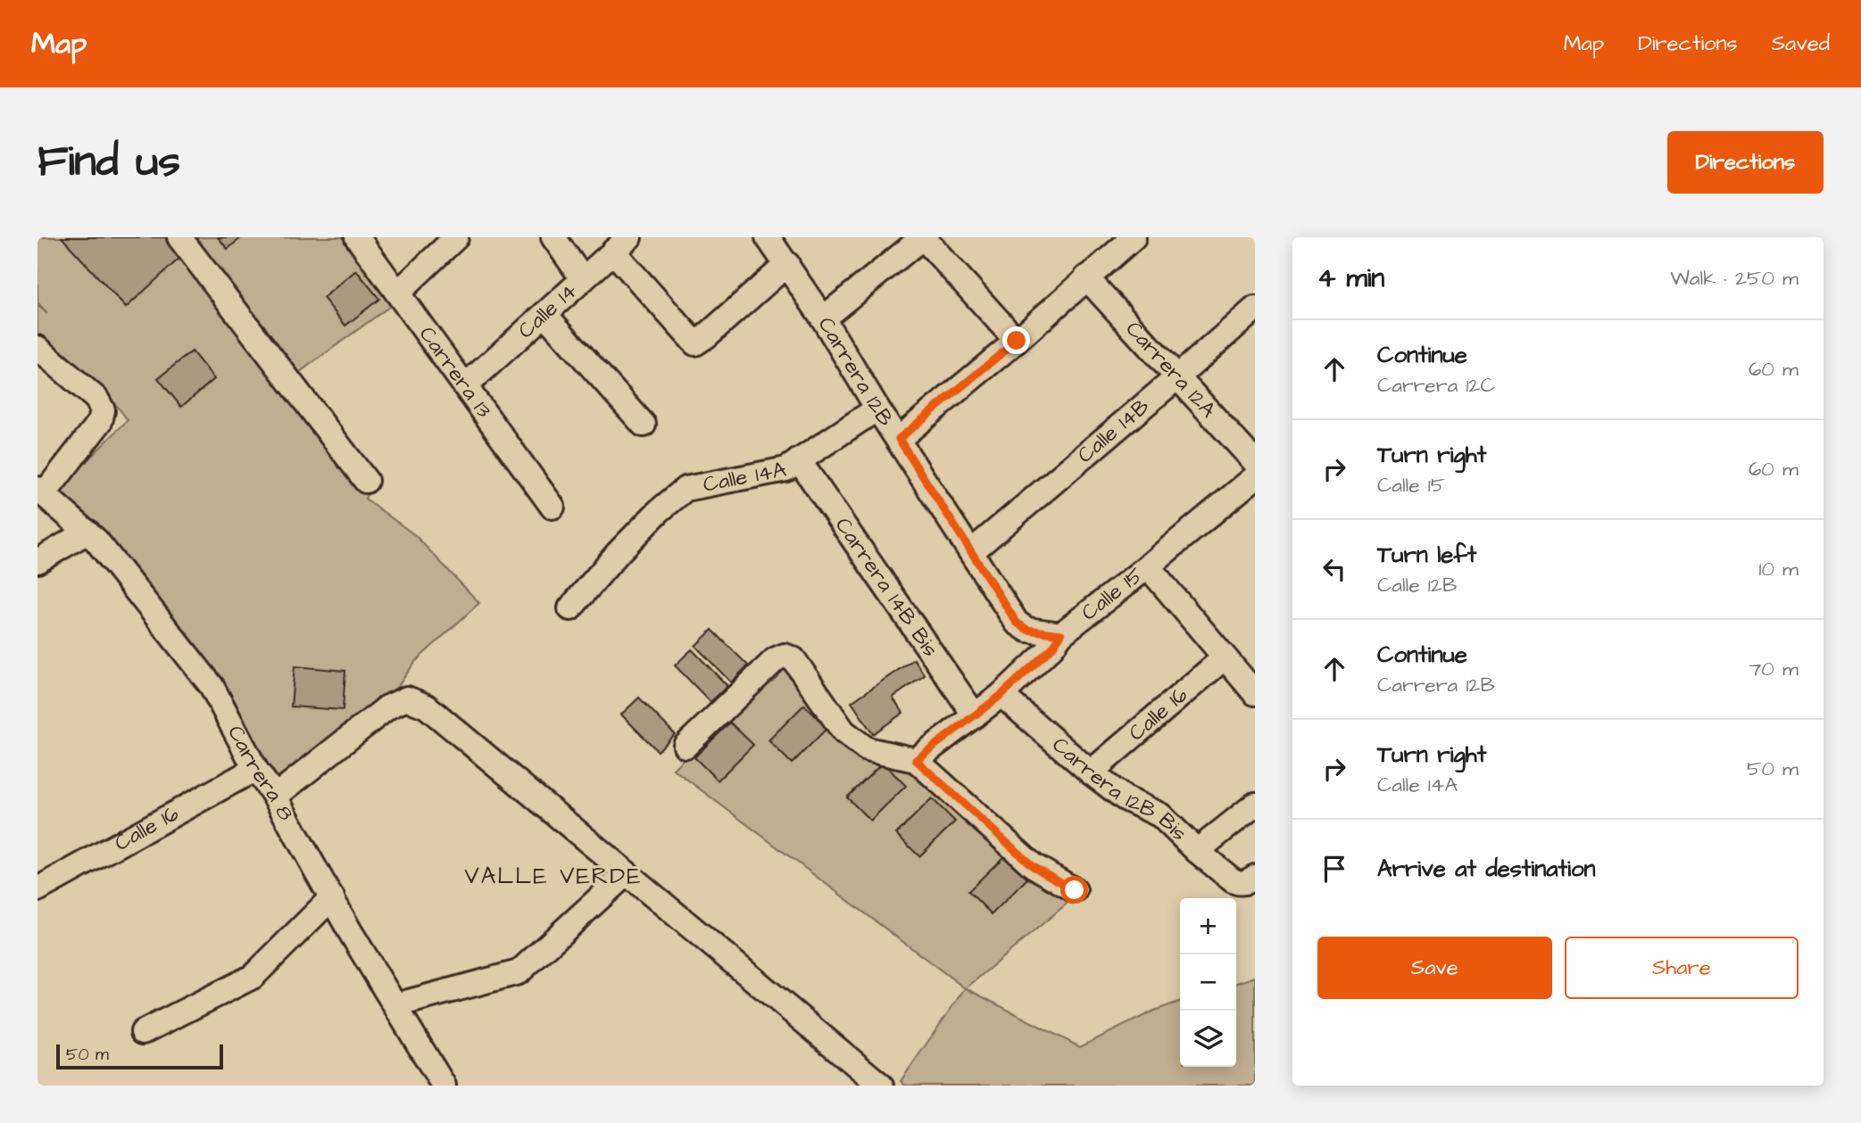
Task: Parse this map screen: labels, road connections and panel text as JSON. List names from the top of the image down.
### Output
{
  "streets": {
    "street": [
      "Calle 14",
      "Carrera 12A",
      "Carrera 13",
      "Carrera 12B",
      "Calle 14B",
      "Calle 14A",
      "Carrera 14B Bis",
      "Calle 15",
      "Calle 16",
      "Carrera 8",
      "Carrera 12B Bis"
    ]
  },
  "crossings": [
    ["Calle 14", "Carrera 13"],
    ["Carrera 12A", "Calle 14B"],
    ["Carrera 12B", "Calle 14B"],
    ["Carrera 12B", "Calle 14A"],
    ["Carrera 12B", "Calle 15"],
    ["Calle 14A", "Carrera 14B Bis"],
    ["Carrera 14B Bis", "Calle 15"],
    ["Calle 15", "Carrera 12B Bis"],
    ["Calle 16", "Carrera 8"],
    ["Calle 16", "Carrera 12B Bis"]
  ],
  "districts": ["VALLE VERDE"],
  "scale_bar": "50 m",
  "page": {
    "header": "Map",
    "nav": ["Map", "Directions", "Saved"],
    "buttons": [
      "Directions",
      ["Save", "Share"]
    ],
    "title": "Find us",
    "heading": ["4 min", "Walk · 250 m"],
    "list": [
      ["Continue", "Carrera 12C", "60 m"],
      ["Turn right", "Calle 15", "60 m"],
      ["Turn left", "Calle 12B", "10 m"],
      ["Continue", "Carrera 12B", "70 m"],
      ["Turn right", "Calle 14A", "50 m"],
      "Arrive at destination"
    ],
    "map_buttons": ["+", "−"],
    "scale": "50 m"
  }
}
